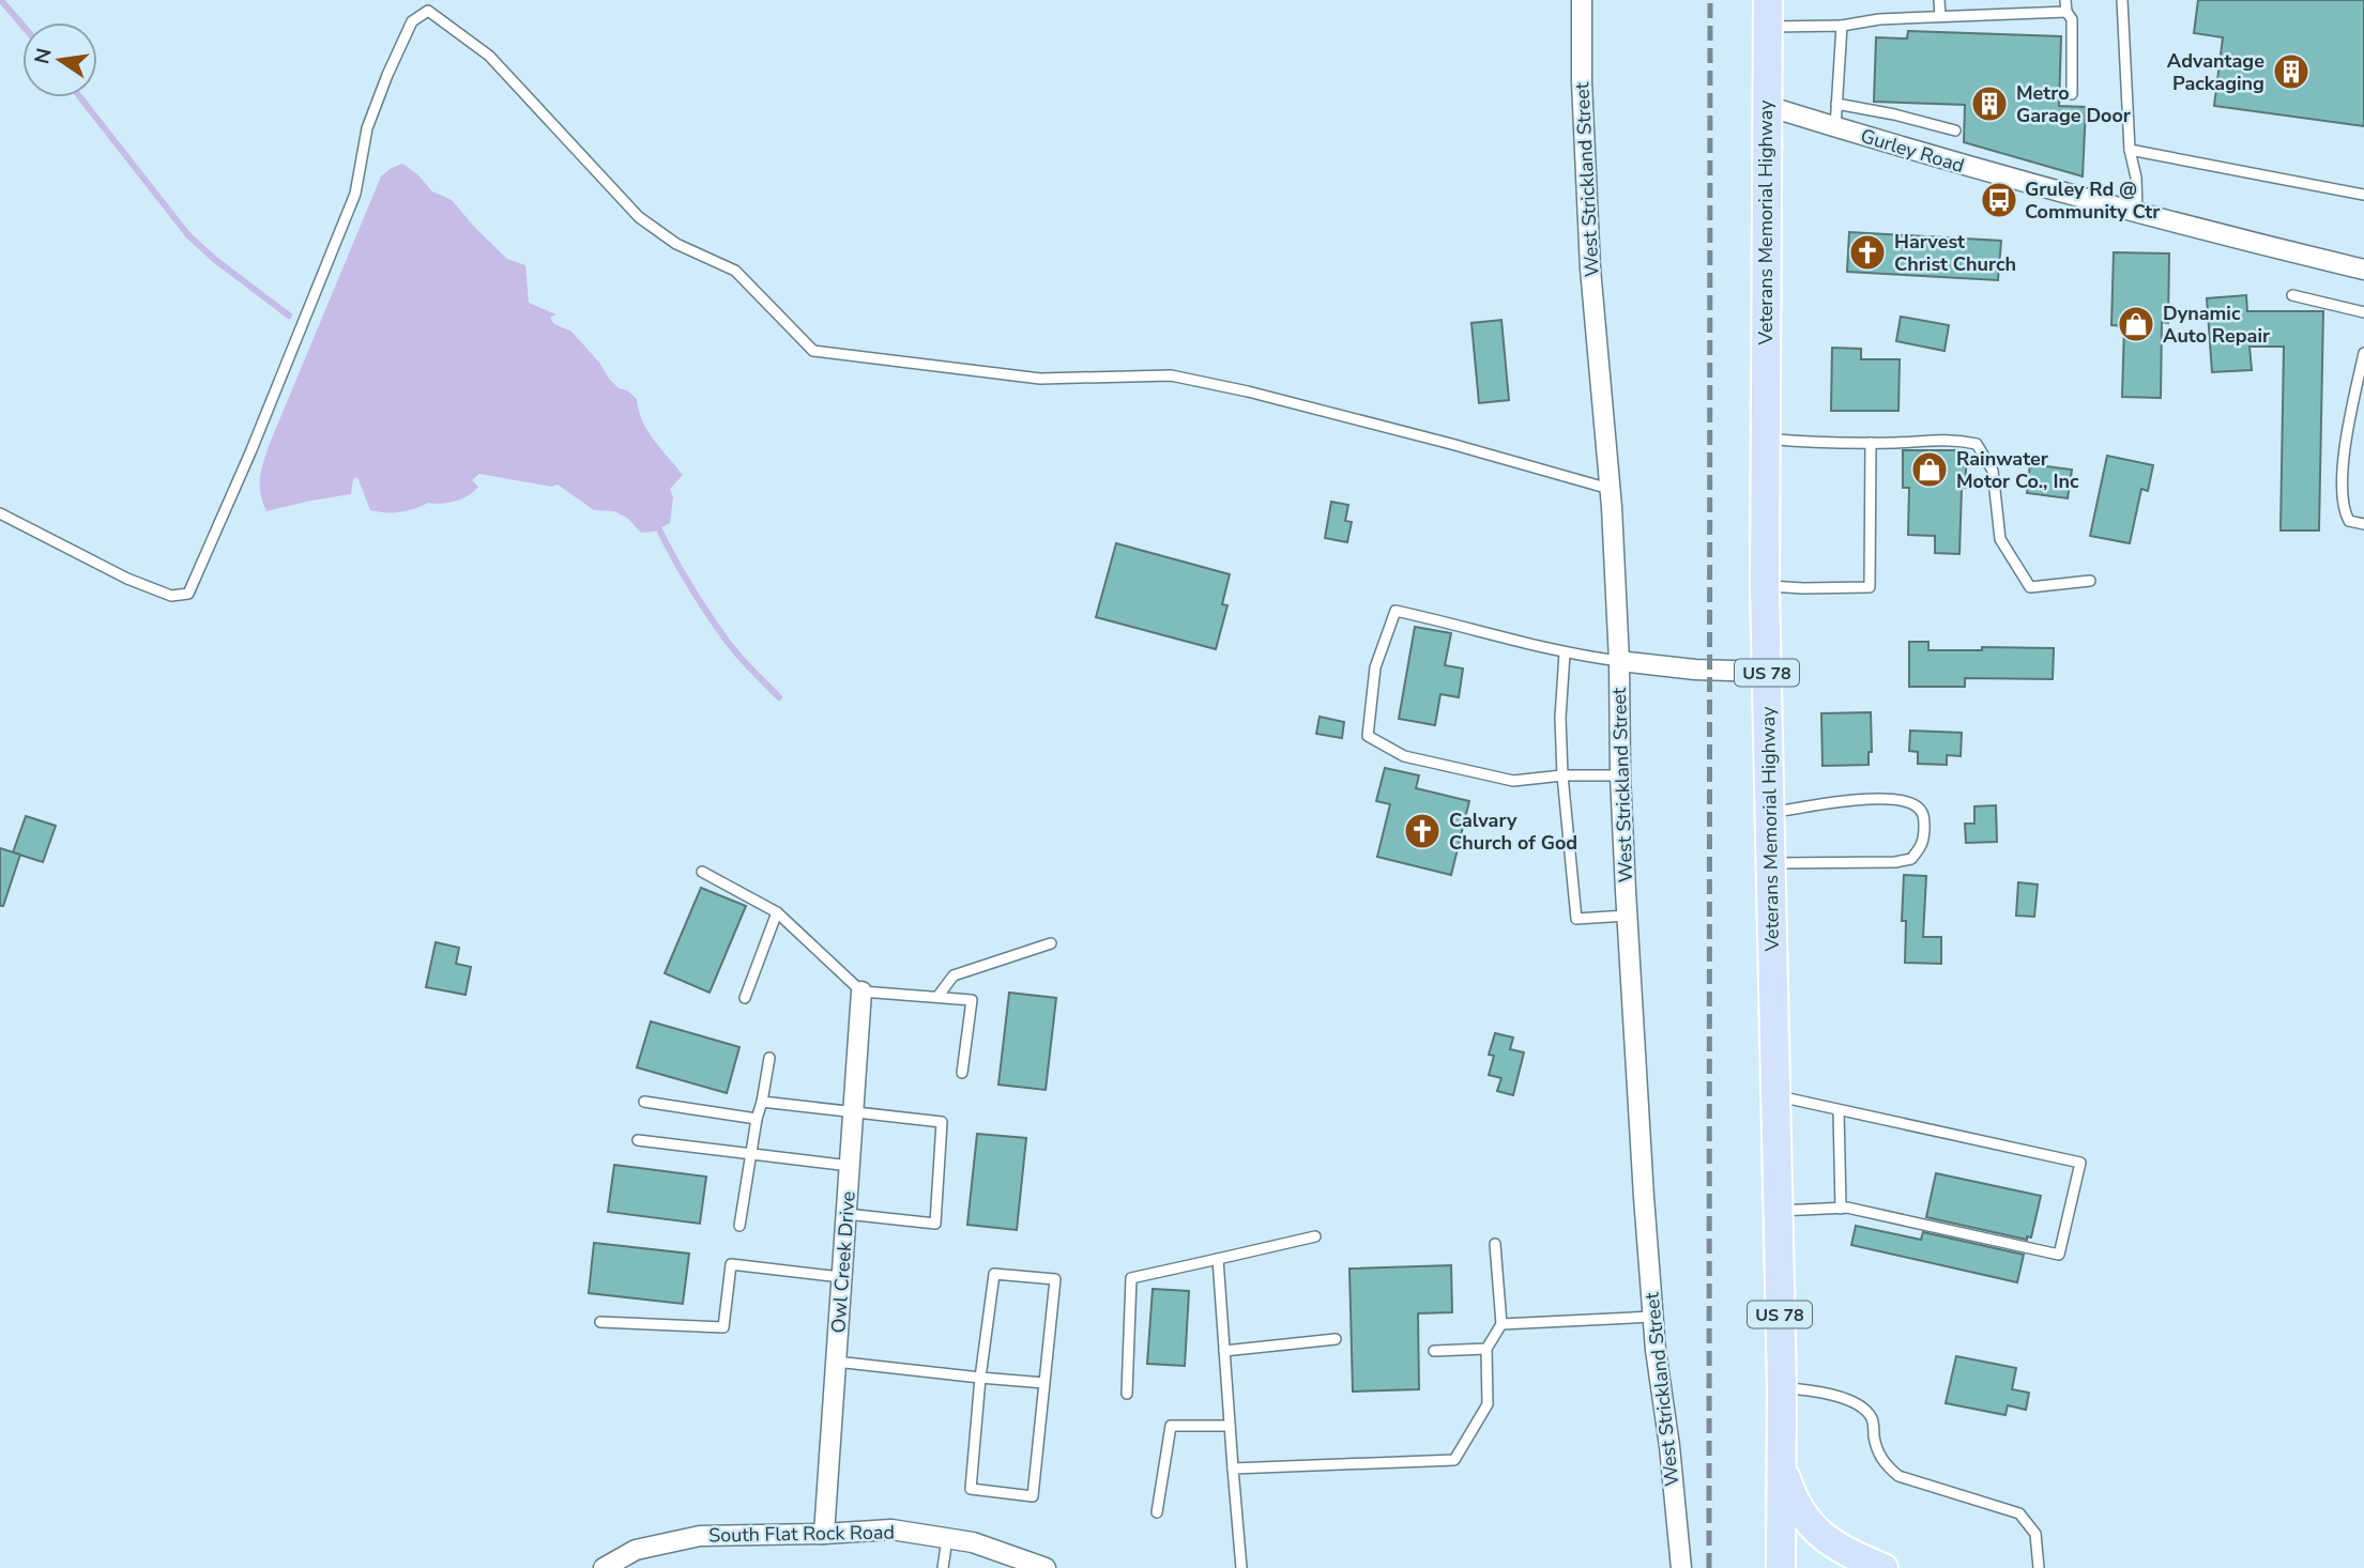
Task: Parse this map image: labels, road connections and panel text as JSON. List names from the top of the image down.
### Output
{
  "streets": {
    "main road": ["Veterans Memorial Highway", "US 78"],
    "street": [
      "Gurley Road",
      "West Strickland Street",
      "Owl Creek Drive",
      "South Flat Rock Road"
    ]
  },
  "crossings": [
    ["Gurley Road", "Veterans Memorial Highway"],
    ["Owl Creek Drive", "South Flat Rock Road"]
  ],
  "places": {
    "building": ["Advantage Packaging", "Metro Garage Door"],
    "bus stop": ["Gruley Rd @ Community Ctr"],
    "church": ["Harvest Christ Church", "Calvary Church of God"],
    "shop": ["Dynamic Auto Repair", "Rainwater Motor Co., Inc"]
  },
  "north": "left"
}
